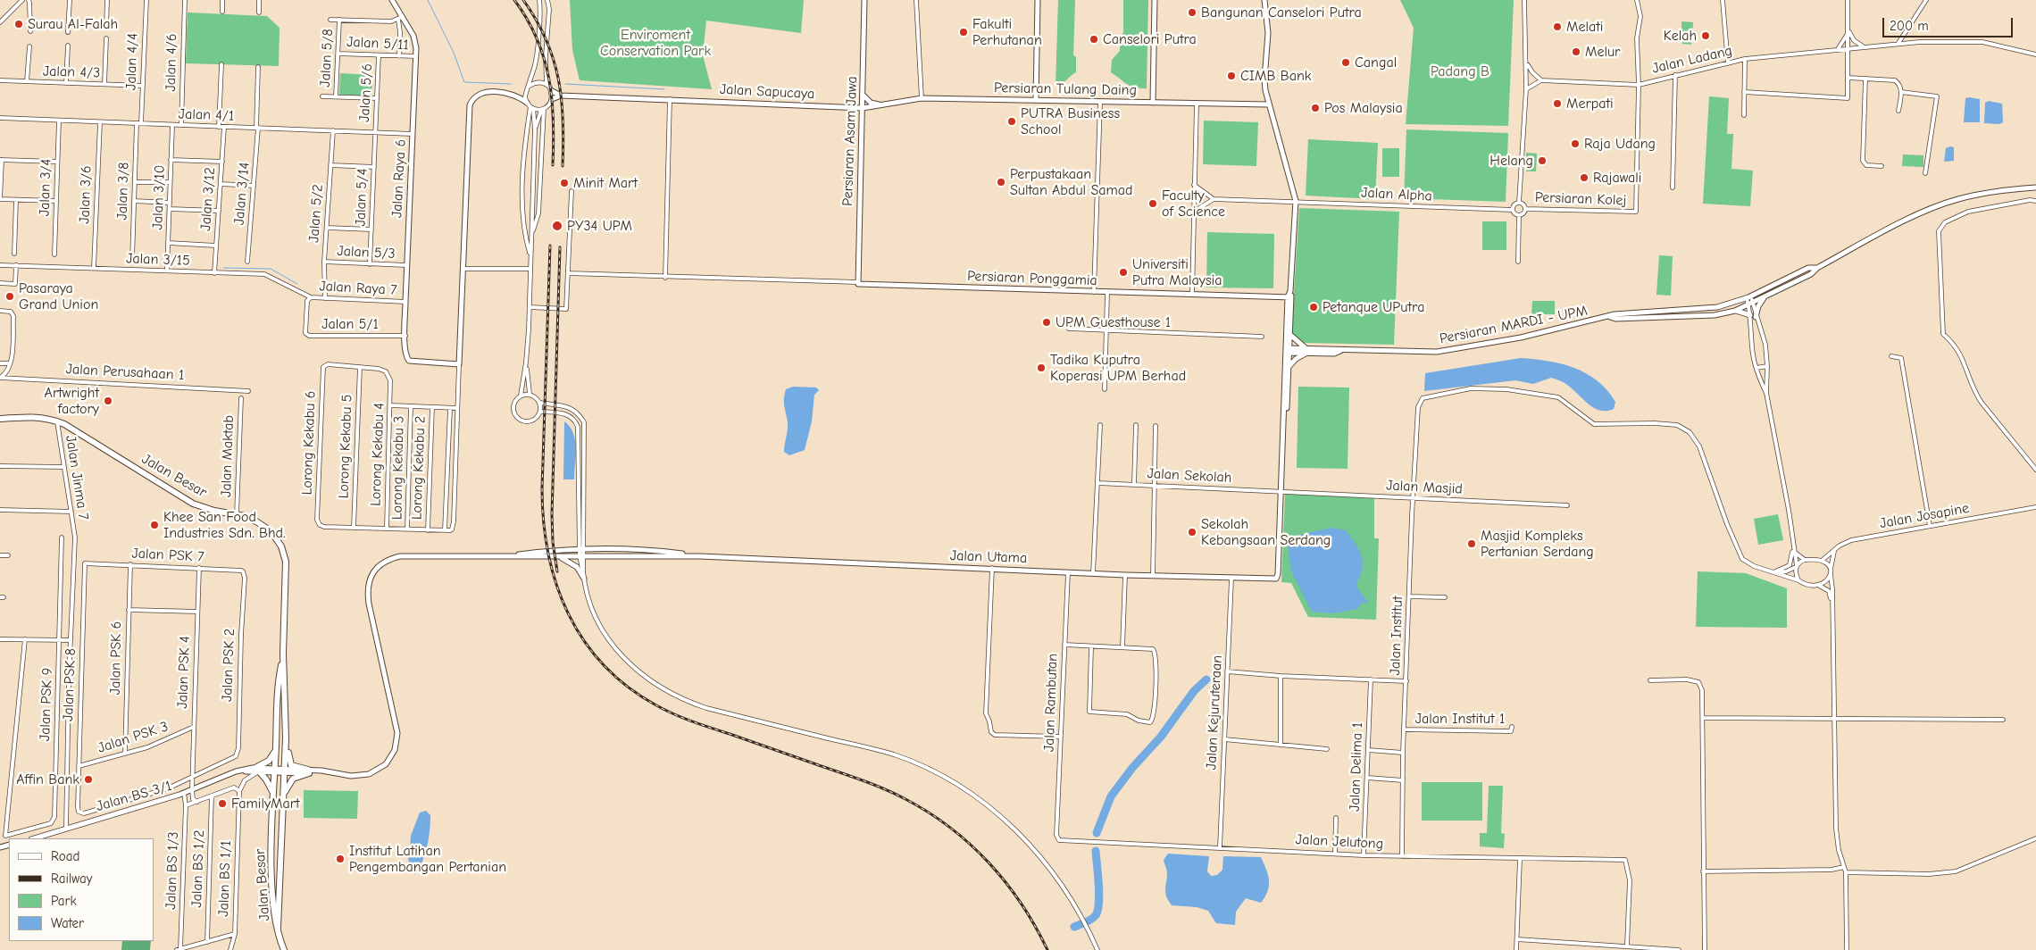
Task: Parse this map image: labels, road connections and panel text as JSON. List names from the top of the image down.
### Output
{
  "streets": {
    "main road": ["Jalan Besar"],
    "street": [
      "Jalan 5/11",
      "Jalan 5/8",
      "Jalan Ladang",
      "Jalan 4/4",
      "Jalan 4/6",
      "Jalan 4/3",
      "Persiaran Tulang Daing",
      "Jalan Sapucaya",
      "Jalan 5/6",
      "Jalan 4/1",
      "Persiaran Asam Jawa",
      "Jalan Raya 6",
      "Jalan 3/4",
      "Jalan 3/8",
      "Jalan 3/14",
      "Jalan 3/6",
      "Jalan Alpha",
      "Jalan 3/10",
      "Jalan 5/4",
      "Jalan 3/12",
      "Persiaran Kolej",
      "Jalan 5/2",
      "Jalan 5/3",
      "Jalan 3/15",
      "Persiaran Ponggamia",
      "Jalan Raya 7",
      "Jalan 5/1",
      "Persiaran MARDI - UPM",
      "Jalan Perusahaan 1",
      "Lorong Kekabu 6",
      "Lorong Kekabu 5",
      "Lorong Kekabu 4",
      "Jalan Maktab",
      "Lorong Kekabu 3",
      "Lorong Kekabu 2",
      "Jalan Sekolah",
      "Jalan Jinma 7",
      "Jalan Masjid",
      "Jalan Josapine",
      "Jalan PSK 7",
      "Jalan Utama",
      "Jalan Institut",
      "Jalan PSK 6",
      "Jalan PSK 2",
      "Jalan PSK 4",
      "Jalan PSK 8",
      "Jalan Rambutan",
      "Jalan PSK 9",
      "Jalan Kejuruteraan",
      "Jalan Institut 1",
      "Jalan PSK 3",
      "Jalan Delima 1",
      "Jalan BS 3/1",
      "Jalan Jelutong",
      "Jalan BS 1/2",
      "Jalan BS 1/3",
      "Jalan BS 1/1"
    ]
  },
  "crossings": [
    ["Jalan 5/11", "Jalan 5/8"],
    ["Jalan 5/11", "Jalan 5/6"],
    ["Jalan 5/11", "Jalan Raya 6"],
    ["Jalan Ladang", "Persiaran Kolej"],
    ["Jalan 4/4", "Jalan 4/3"],
    ["Jalan 4/4", "Jalan 4/1"],
    ["Jalan 4/4", "Jalan 3/8"],
    ["Jalan 4/6", "Jalan 4/1"],
    ["Persiaran Tulang Daing", "Jalan Sapucaya"],
    ["Persiaran Tulang Daing", "Persiaran Asam Jawa"],
    ["Jalan Sapucaya", "Persiaran Asam Jawa"],
    ["Jalan 5/6", "Jalan 4/1"],
    ["Jalan 5/6", "Jalan 5/4"],
    ["Jalan 4/1", "Jalan Raya 6"],
    ["Jalan 4/1", "Jalan 3/4"],
    ["Jalan 4/1", "Jalan 3/8"],
    ["Jalan 4/1", "Jalan 3/14"],
    ["Jalan 4/1", "Jalan 3/6"],
    ["Jalan 4/1", "Jalan 3/10"],
    ["Jalan 4/1", "Jalan 5/4"],
    ["Jalan 4/1", "Jalan 3/12"],
    ["Jalan 4/1", "Jalan 5/2"],
    ["Persiaran Asam Jawa", "Persiaran Ponggamia"],
    ["Jalan Raya 6", "Jalan 5/3"],
    ["Jalan Raya 6", "Jalan Raya 7"],
    ["Jalan Raya 6", "Jalan 5/1"],
    ["Jalan 3/6", "Jalan 3/15"],
    ["Jalan Alpha", "Persiaran Kolej"],
    ["Jalan 3/10", "Jalan 3/15"],
    ["Jalan 5/4", "Jalan 5/3"],
    ["Jalan 3/12", "Jalan 3/15"],
    ["Jalan 5/2", "Jalan 5/3"],
    ["Jalan 5/2", "Jalan Raya 7"],
    ["Jalan 3/15", "Jalan Raya 7"],
    ["Jalan 3/15", "Jalan 5/1"],
    ["Jalan Raya 7", "Jalan 5/1"],
    ["Lorong Kekabu 6", "Lorong Kekabu 5"],
    ["Lorong Kekabu 6", "Lorong Kekabu 4"],
    ["Lorong Kekabu 5", "Lorong Kekabu 4"],
    ["Jalan Maktab", "Jalan Besar"],
    ["Jalan Besar", "Jalan Jinma 7"],
    ["Jalan Besar", "Jalan BS 3/1"],
    ["Jalan Sekolah", "Jalan Masjid"],
    ["Jalan Sekolah", "Jalan Utama"],
    ["Jalan Jinma 7", "Jalan BS 3/1"],
    ["Jalan Masjid", "Jalan Utama"],
    ["Jalan Masjid", "Jalan Institut"],
    ["Jalan PSK 7", "Jalan PSK 6"],
    ["Jalan PSK 7", "Jalan PSK 2"],
    ["Jalan PSK 7", "Jalan PSK 4"],
    ["Jalan PSK 7", "Jalan PSK 8"],
    ["Jalan Utama", "Jalan Rambutan"],
    ["Jalan Utama", "Jalan Kejuruteraan"],
    ["Jalan Utama", "Jalan BS 3/1"],
    ["Jalan Institut", "Jalan Institut 1"],
    ["Jalan Institut", "Jalan Jelutong"],
    ["Jalan PSK 6", "Jalan PSK 3"],
    ["Jalan PSK 2", "Jalan PSK 4"],
    ["Jalan PSK 2", "Jalan PSK 8"],
    ["Jalan PSK 4", "Jalan PSK 8"],
    ["Jalan PSK 4", "Jalan PSK 3"],
    ["Jalan PSK 4", "Jalan BS 3/1"],
    ["Jalan PSK 8", "Jalan PSK 3"],
    ["Jalan Rambutan", "Jalan Jelutong"],
    ["Jalan Kejuruteraan", "Jalan Jelutong"],
    ["Jalan Delima 1", "Jalan Jelutong"],
    ["Jalan BS 3/1", "Jalan BS 1/3"],
    ["Jalan BS 1/2", "Jalan BS 1/1"],
    ["Jalan BS 1/3", "Jalan BS 1/1"]
  ],
  "parks": ["Enviroment Conservation Park", "Padang B"],
  "places": [
    "Bangunan Canselori Putra",
    "Surau Al-Falah",
    "Melati",
    "Fakulti Perhutanan",
    "Kelah",
    "Canselori Putra",
    "Melur",
    "Cangal",
    "CIMB Bank",
    "Merpati",
    "Pos Malaysia",
    "PUTRA Business School",
    "Raja Udang",
    "Helang",
    "Rajawali",
    "Perpustakaan Sultan Abdul Samad",
    "Minit Mart",
    "Faculty of Science",
    "PY34 UPM",
    "Universiti Putra Malaysia",
    "Pasaraya Grand Union",
    "Petanque UPutra",
    "UPM Guesthouse 1",
    "Tadika Kuputra Koperasi UPM Berhad",
    "Artwright factory",
    "Khee San Food Industries Sdn. Bhd.",
    "Sekolah Kebangsaan Serdang",
    "Masjid Kompleks Pertanian Serdang",
    "Affin Bank",
    "FamilyMart",
    "Institut Latihan Pengembangan Pertanian"
  ],
  "legend": [
    "Road",
    "Railway",
    "Park",
    "Water"
  ],
  "scale_bar": "200 m"
}
